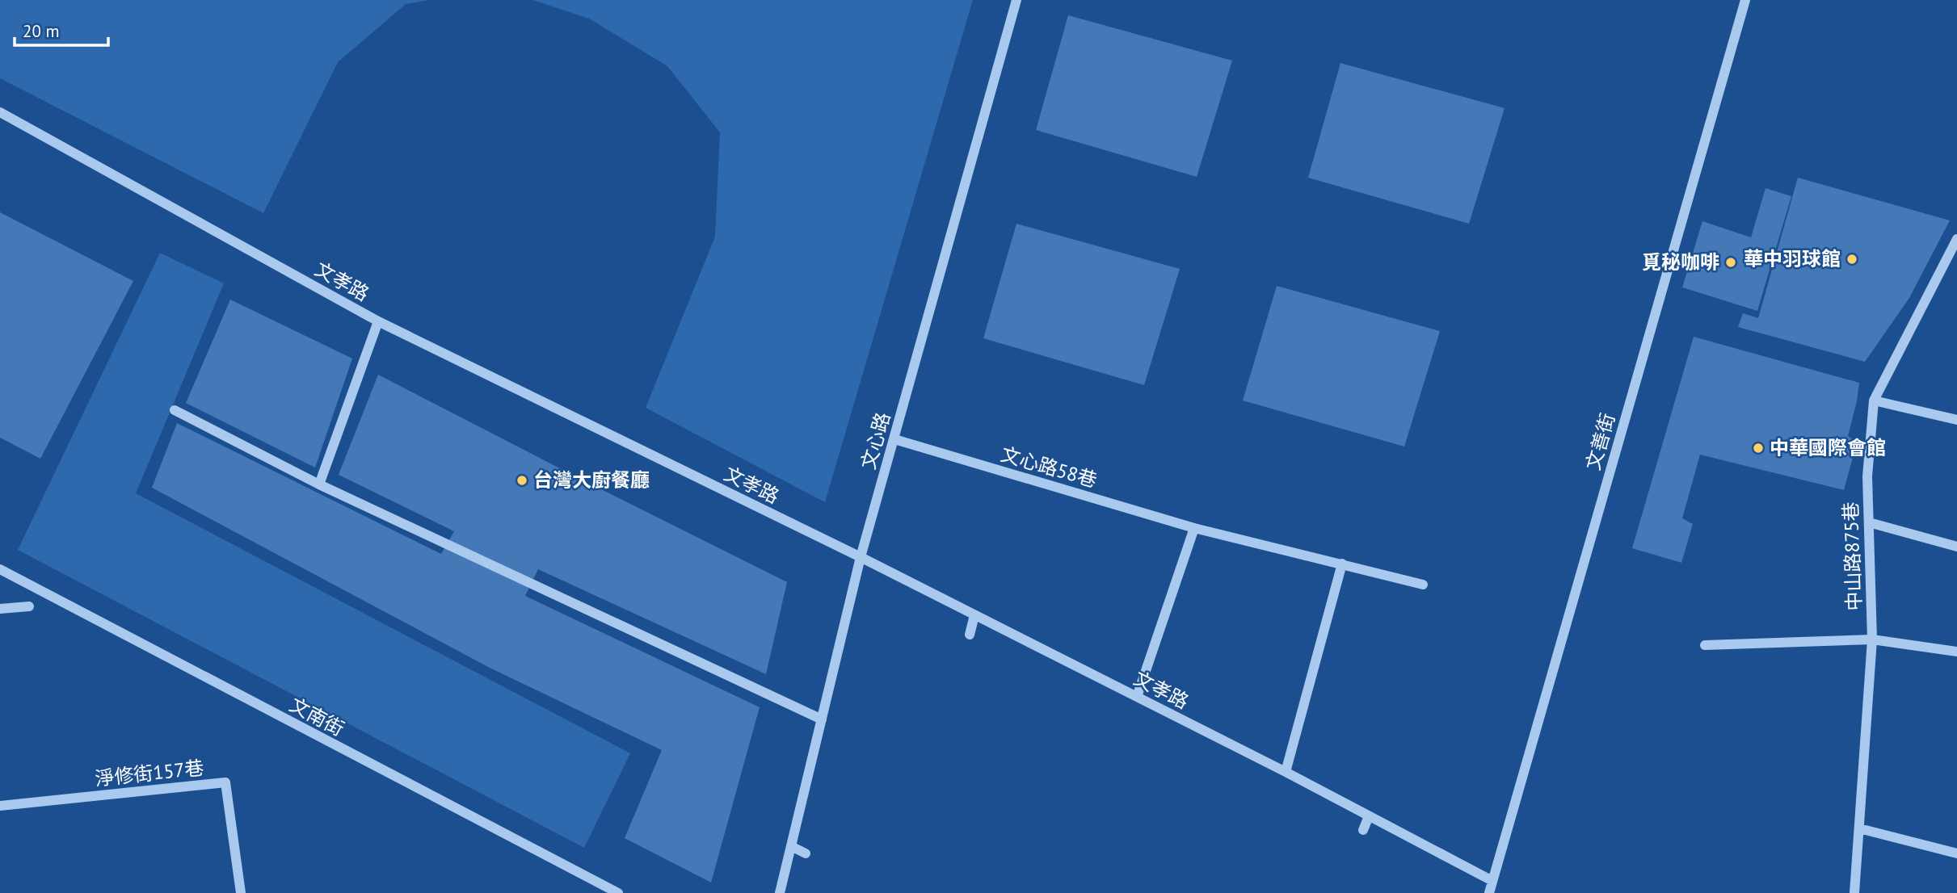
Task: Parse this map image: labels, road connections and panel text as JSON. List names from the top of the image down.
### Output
{
  "streets": {
    "street": [
      "文孝路",
      "文心路",
      "文善街",
      "文心路58巷",
      "中山路875巷",
      "文南街",
      "淨修街157巷"
    ]
  },
  "crossings": [
    ["文孝路", "文心路"],
    ["文孝路", "文善街"],
    ["文心路", "文心路58巷"]
  ],
  "places": [
    "華中羽球館",
    "覓秘咖啡",
    "中華國際會館",
    "台灣大廚餐廳"
  ],
  "scale_bar": "20 m"
}
